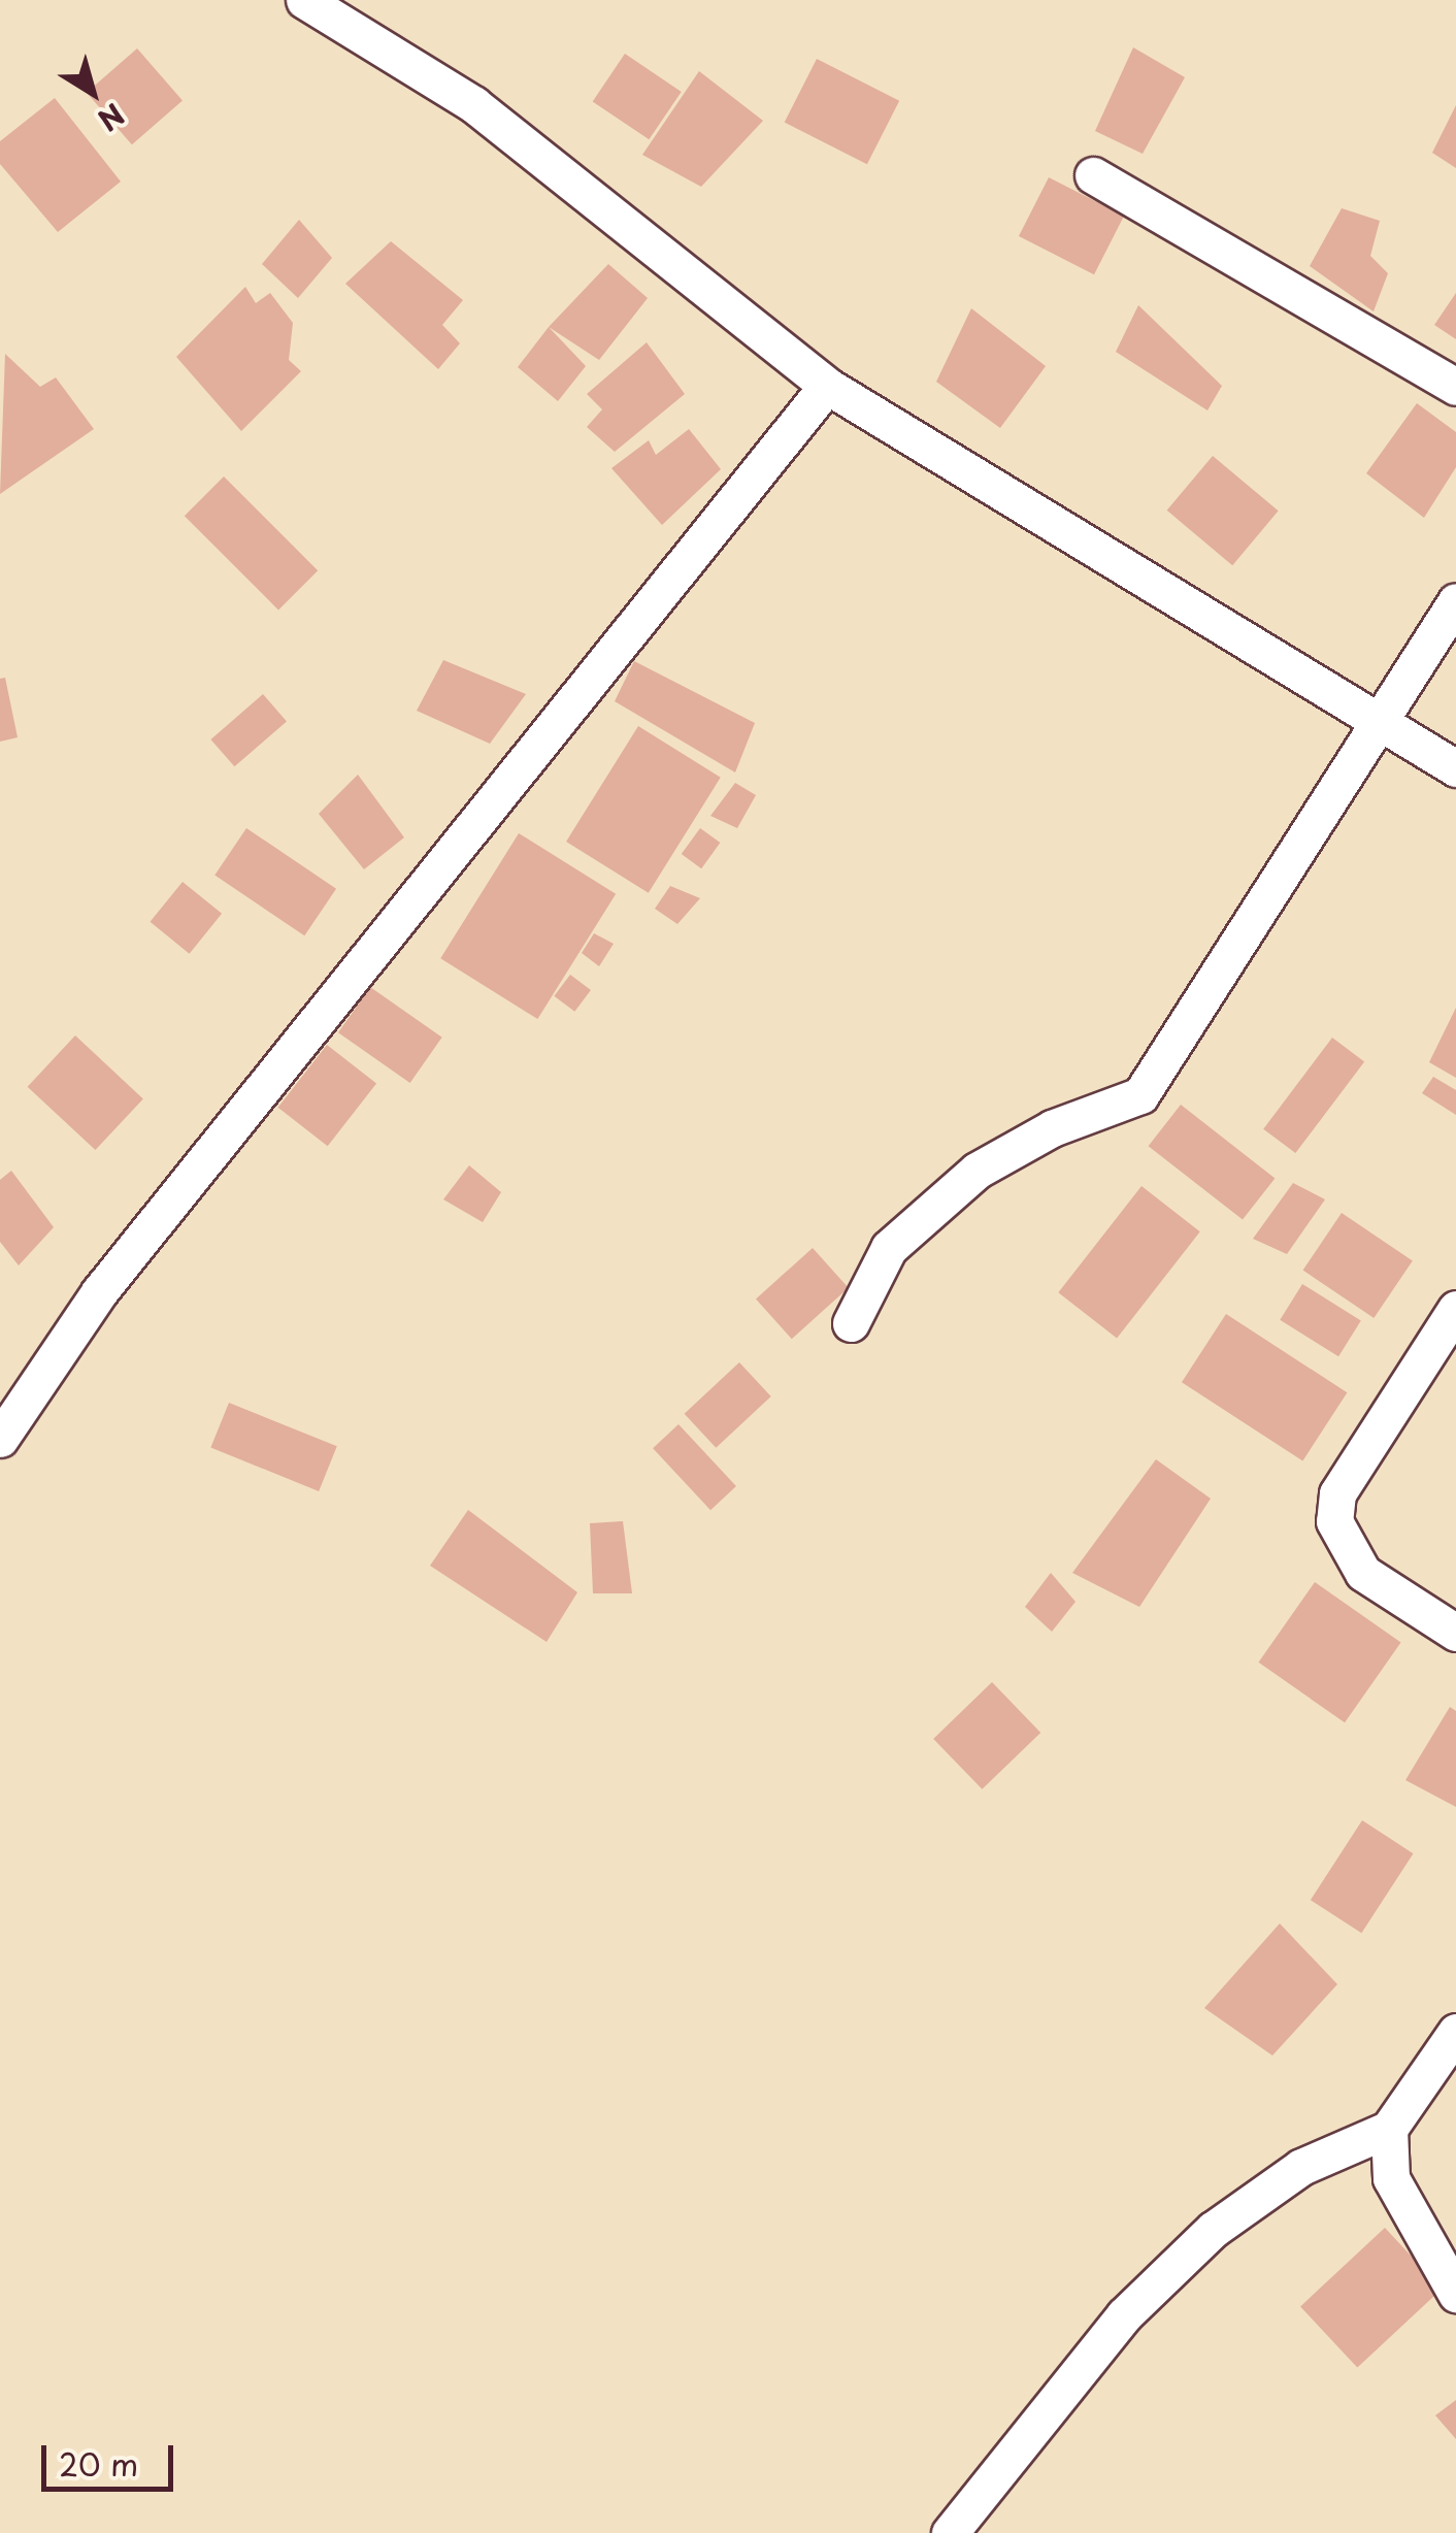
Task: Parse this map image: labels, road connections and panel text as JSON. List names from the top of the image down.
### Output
{
  "scale_bar": "20 m",
  "north": "bottom right"
}
